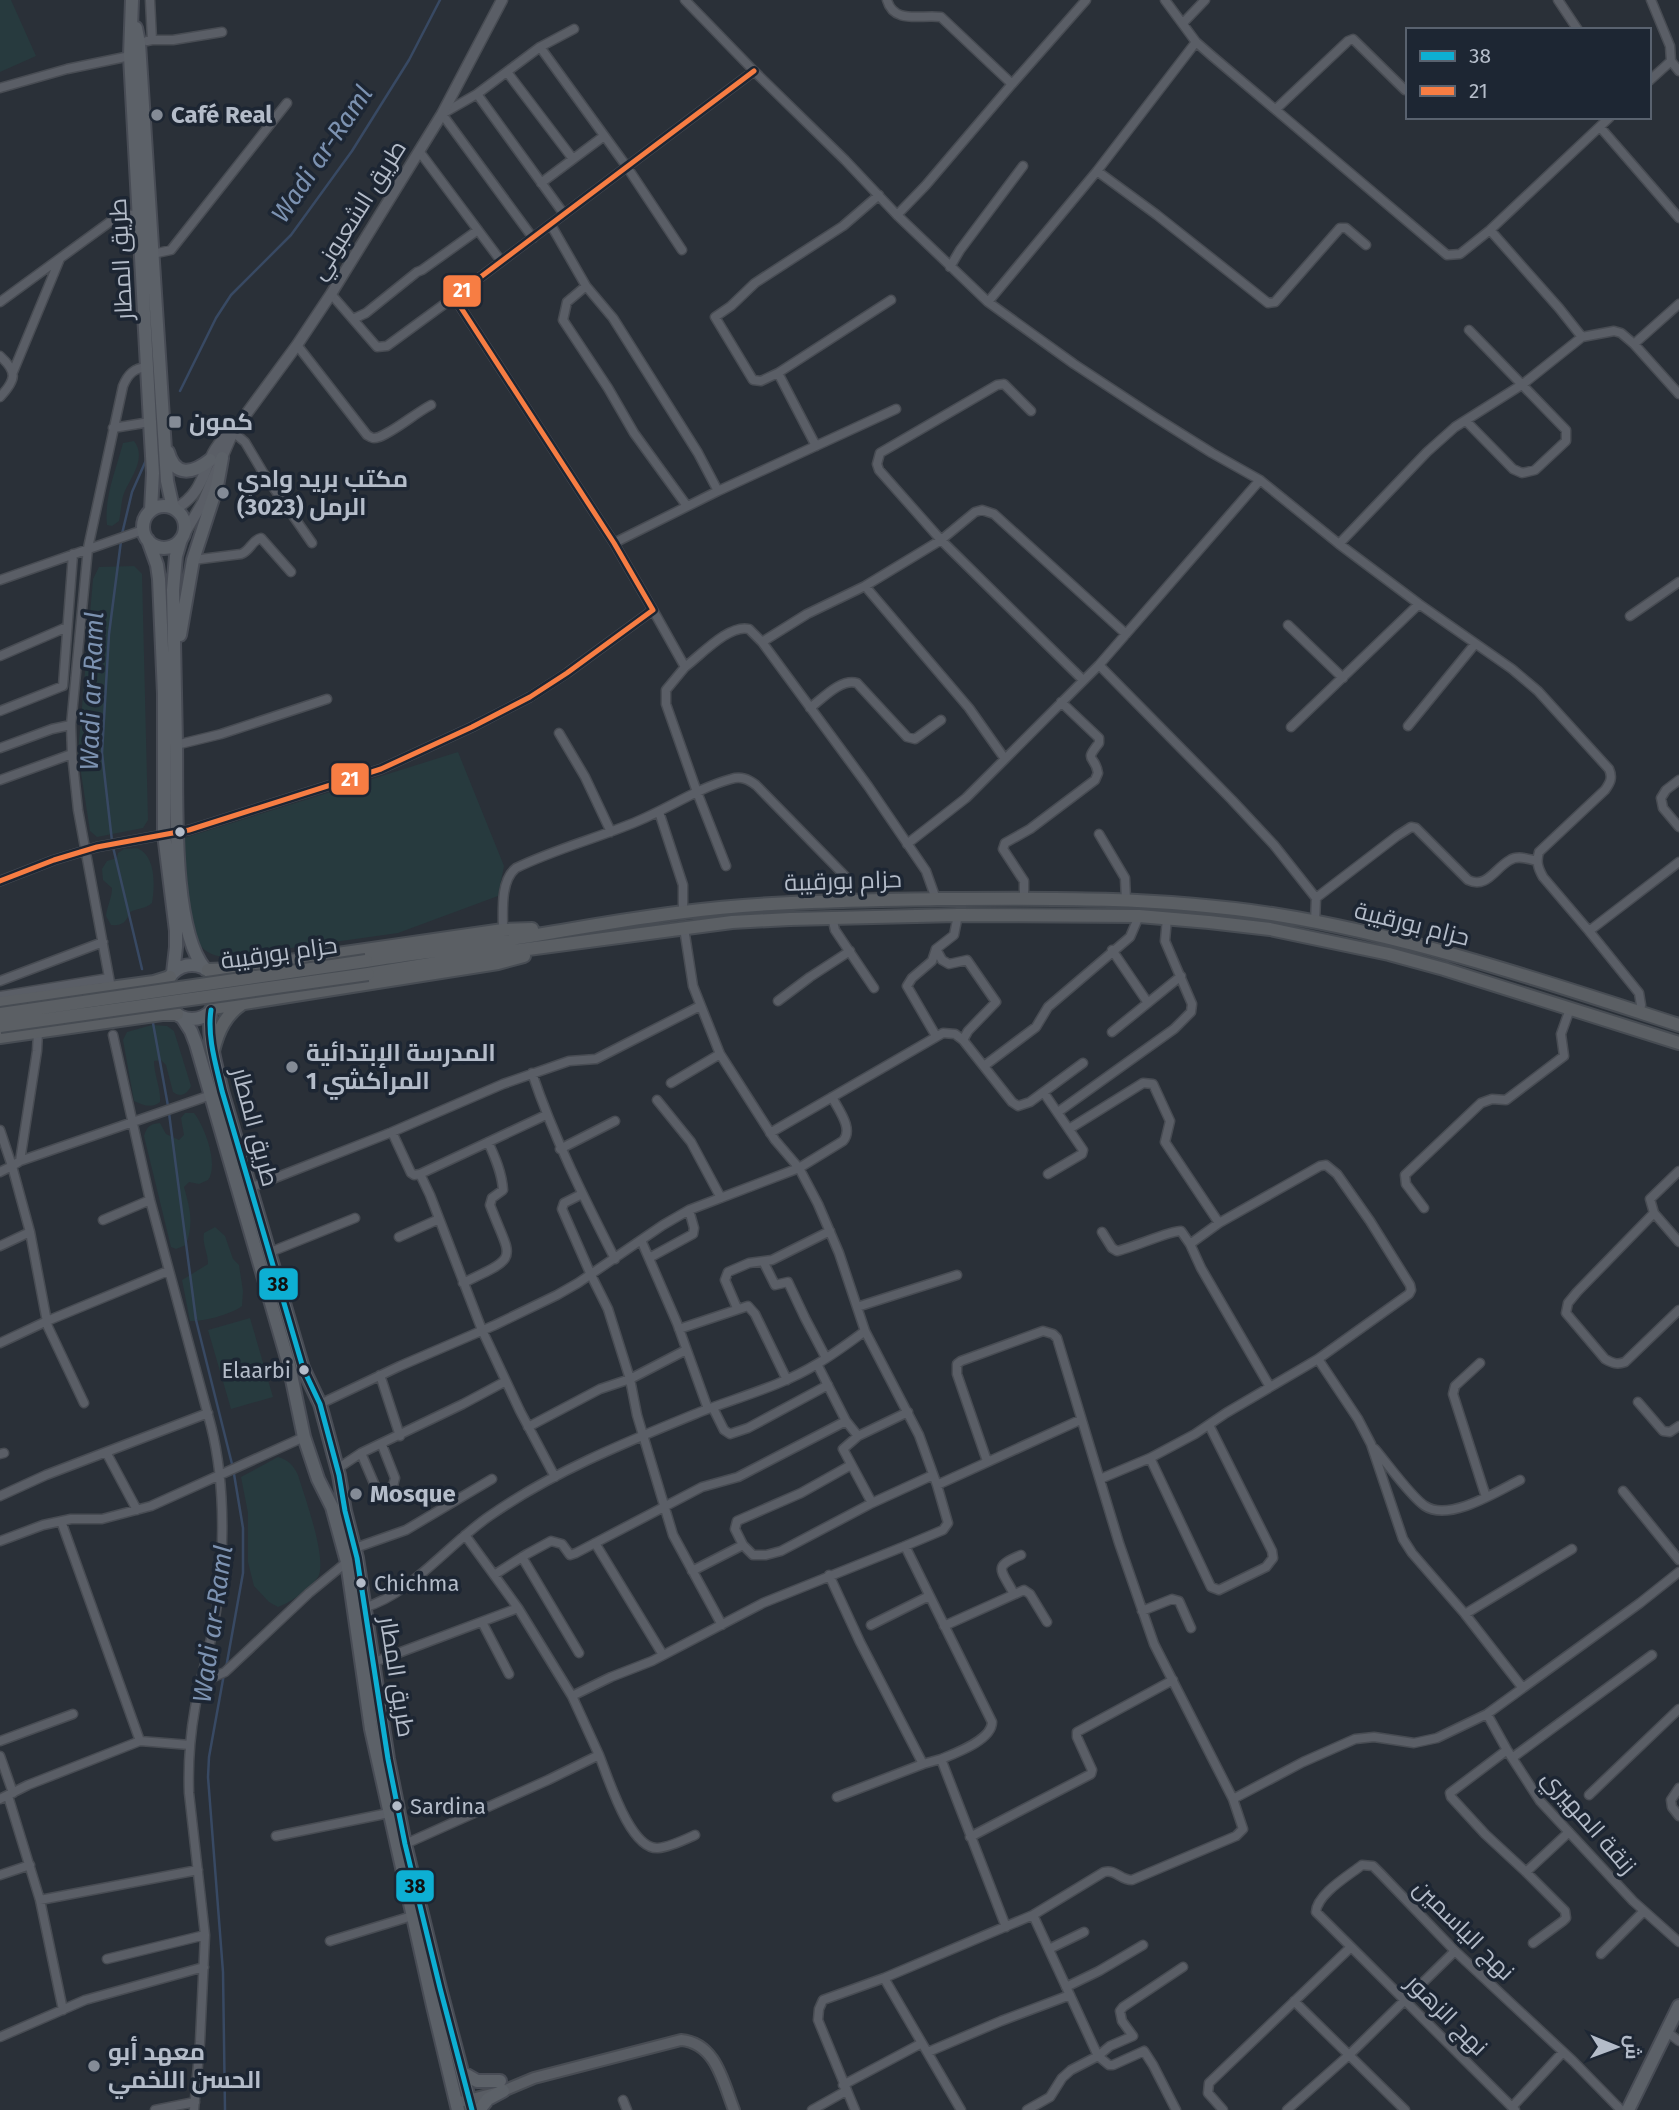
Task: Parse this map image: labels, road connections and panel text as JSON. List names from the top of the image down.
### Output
{
  "streets": {
    "highway": ["حزام بورقيبة"],
    "main road": ["طريق المطار"],
    "street": [
      "طريق الشعبوني",
      "زنقة المهيري",
      "نهج الياسمين",
      "نهج الزهور"
    ]
  },
  "crossings": [
    ["طريق الشعبوني", "طريق المطار"],
    ["نهج الياسمين", "نهج الزهور"]
  ],
  "water": ["Wadi ar-Raml"],
  "places": {
    "other": [
      "Café Real",
      "مكتب بريد وادي الرمل (3023)",
      "المدرسة الإبتدائية المراكشي 1",
      "Elaarbi",
      "Mosque",
      "Chichma",
      "Sardina",
      "معهد أبو الحسن اللخمي"
    ],
    "transit": ["كمون"]
  },
  "lines": ["transit line 21", "transit line 38"],
  "legend": ["38", "21"],
  "north": "right"
}
